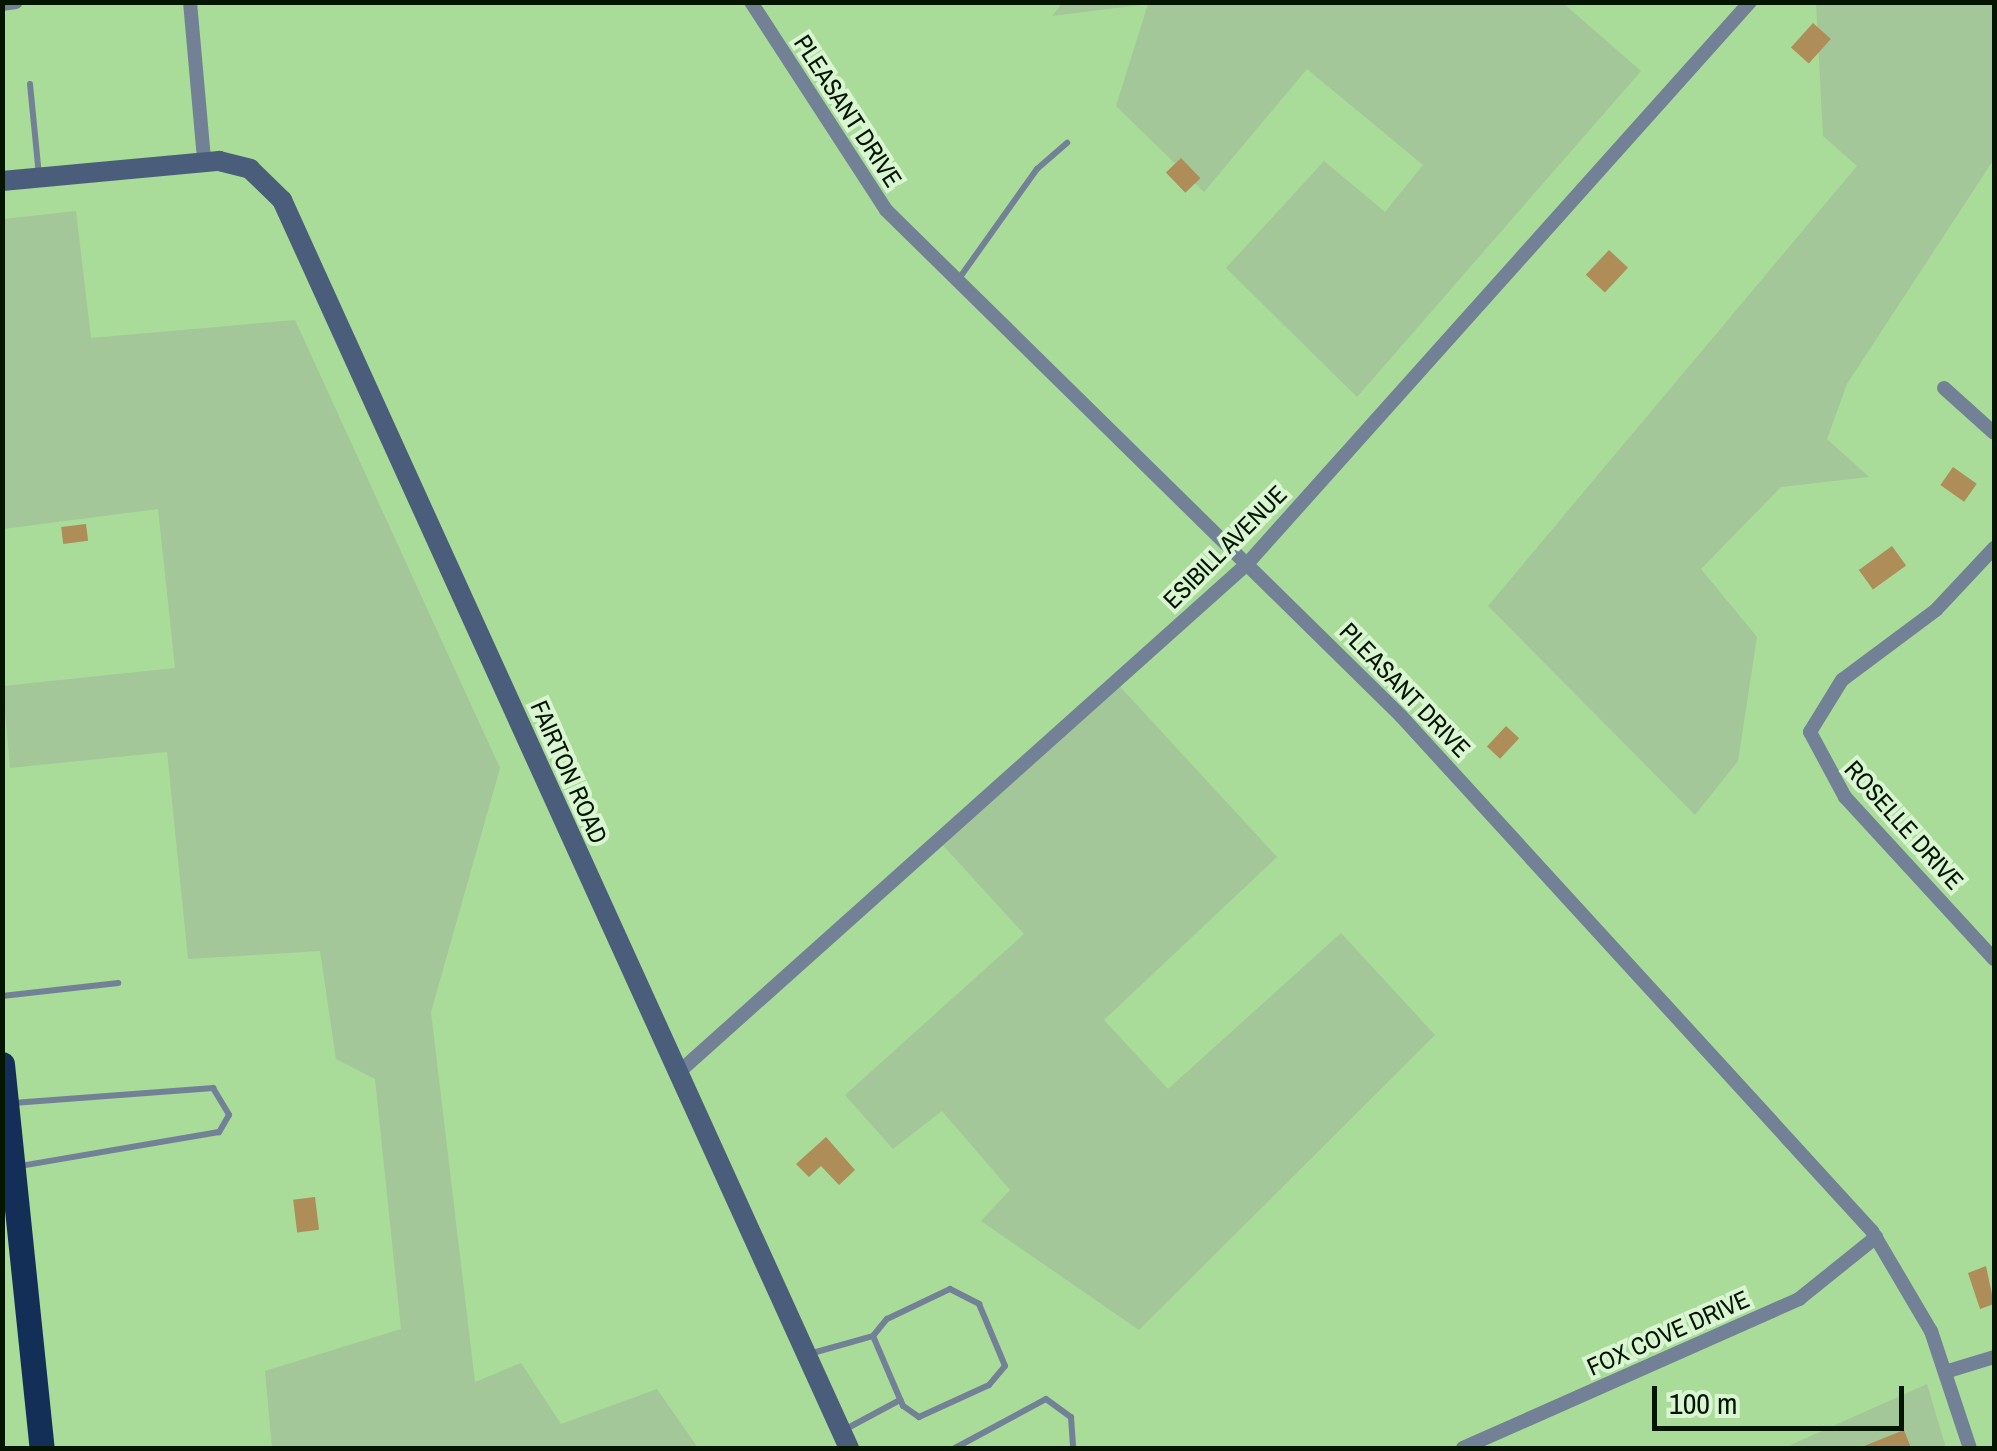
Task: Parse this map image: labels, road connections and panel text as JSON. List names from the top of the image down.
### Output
{
  "streets": {
    "main road": ["FAIRTON ROAD"],
    "street": [
      "PLEASANT DRIVE",
      "ESIBILL AVENUE",
      "ROSELLE DRIVE",
      "FOX COVE DRIVE"
    ]
  },
  "crossings": [
    ["PLEASANT DRIVE", "ESIBILL AVENUE"],
    ["PLEASANT DRIVE", "FOX COVE DRIVE"],
    ["ESIBILL AVENUE", "FAIRTON ROAD"]
  ],
  "scale_bar": "100 m"
}
